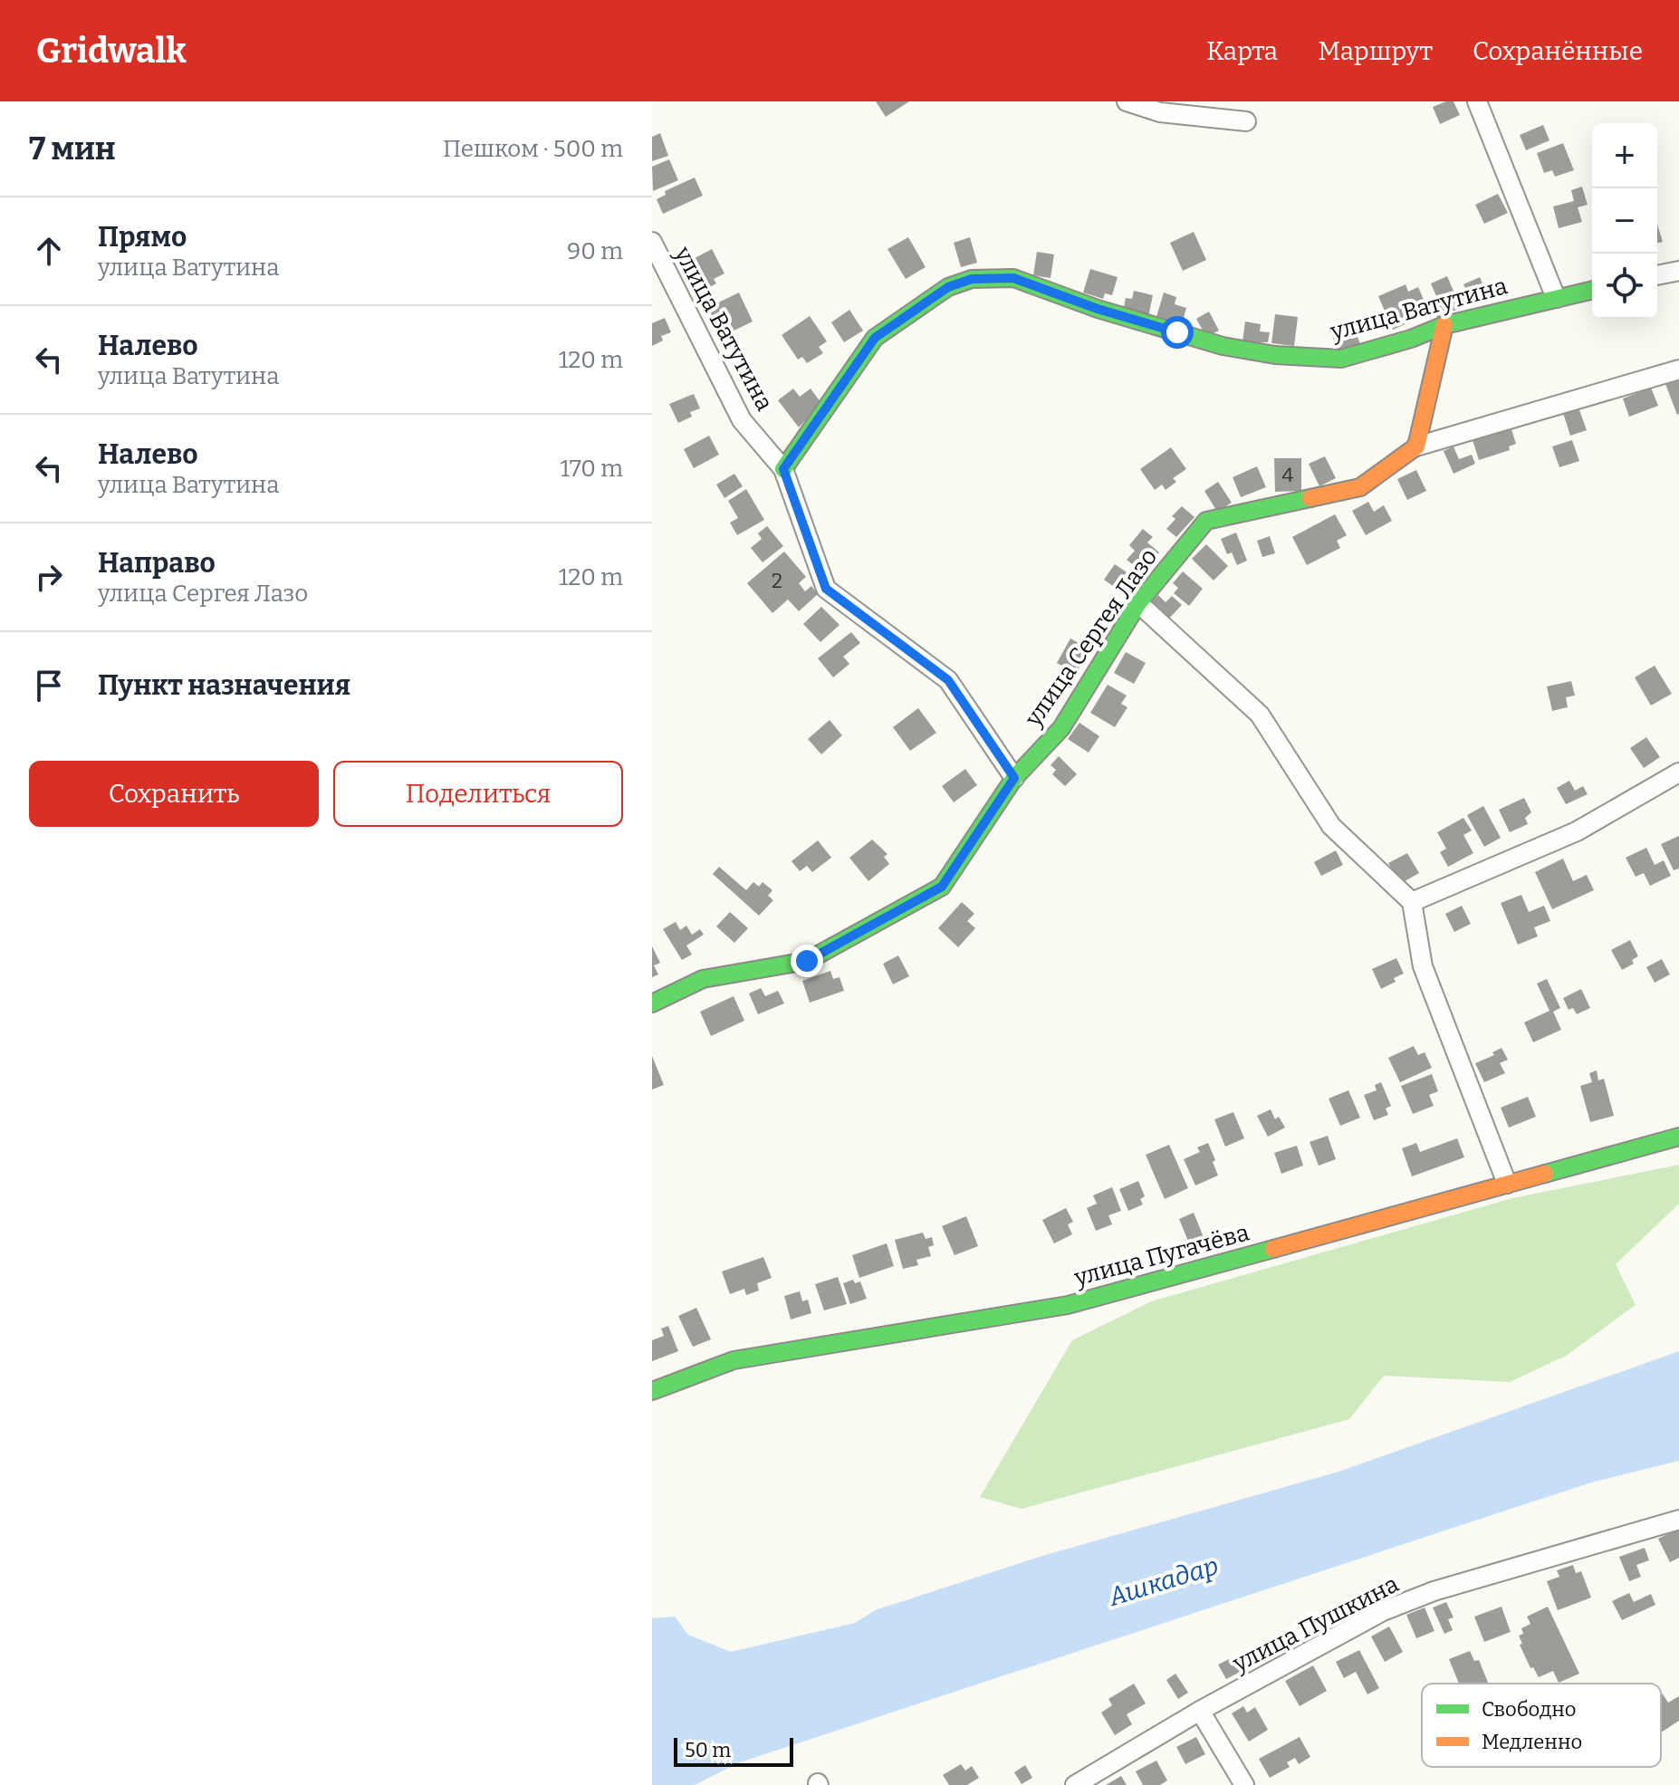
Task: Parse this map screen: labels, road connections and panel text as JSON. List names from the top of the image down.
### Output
{
  "streets": {
    "street": [
      "улица Ватутина",
      "улица Сергея Лазо",
      "улица Пугачёва",
      "улица Пушкина"
    ]
  },
  "crossings": [
    ["улица Ватутина", "улица Сергея Лазо"]
  ],
  "water": ["Ашкадар"],
  "house_numbers": ["4", "2"],
  "legend": ["Свободно", "Медленно"],
  "scale_bar": "50 m",
  "page": {
    "header": "Gridwalk",
    "nav": ["Карта", "Маршрут", "Сохранённые"],
    "heading": ["7 мин", "Пешком · 500 m"],
    "map_buttons": ["+", "−"],
    "list": [
      ["Прямо", "улица Ватутина", "90 m"],
      ["Налево", "улица Ватутина", "120 m"],
      ["Налево", "улица Ватутина", "170 m"],
      ["Направо", "улица Сергея Лазо", "120 m"],
      "Пункт назначения"
    ],
    "buttons": ["Сохранить", "Поделиться"],
    "scale": "50 m"
  }
}
